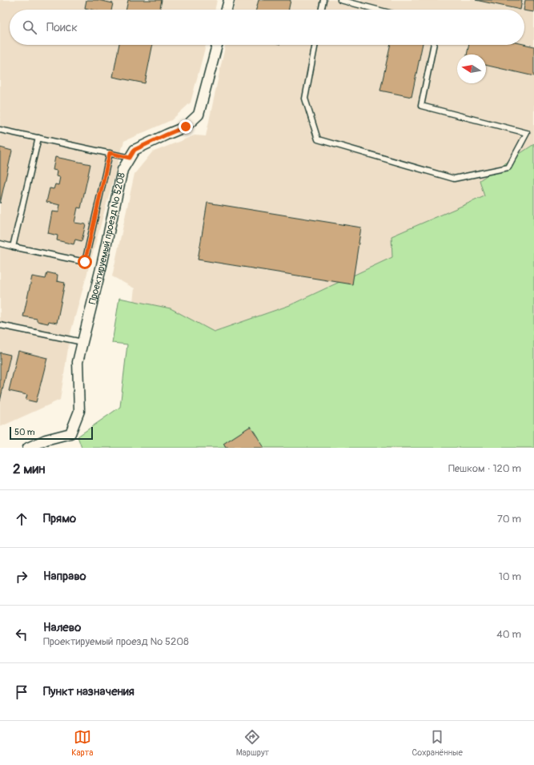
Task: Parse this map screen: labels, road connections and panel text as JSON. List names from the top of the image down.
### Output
{
  "streets": {
    "street": ["Проектируемый проезд № 5208"]
  },
  "scale_bar": "50 m",
  "north": "left",
  "page": {
    "search": "Поиск",
    "scale": "50 m",
    "heading": ["2 мин", "Пешком · 120 m"],
    "list": [
      ["Прямо", "70 m"],
      ["Направо", "10 m"],
      ["Налево", "Проектируемый проезд № 5208", "40 m"],
      "Пункт назначения"
    ],
    "nav": ["Карта", "Маршрут", "Сохранённые"]
  }
}
